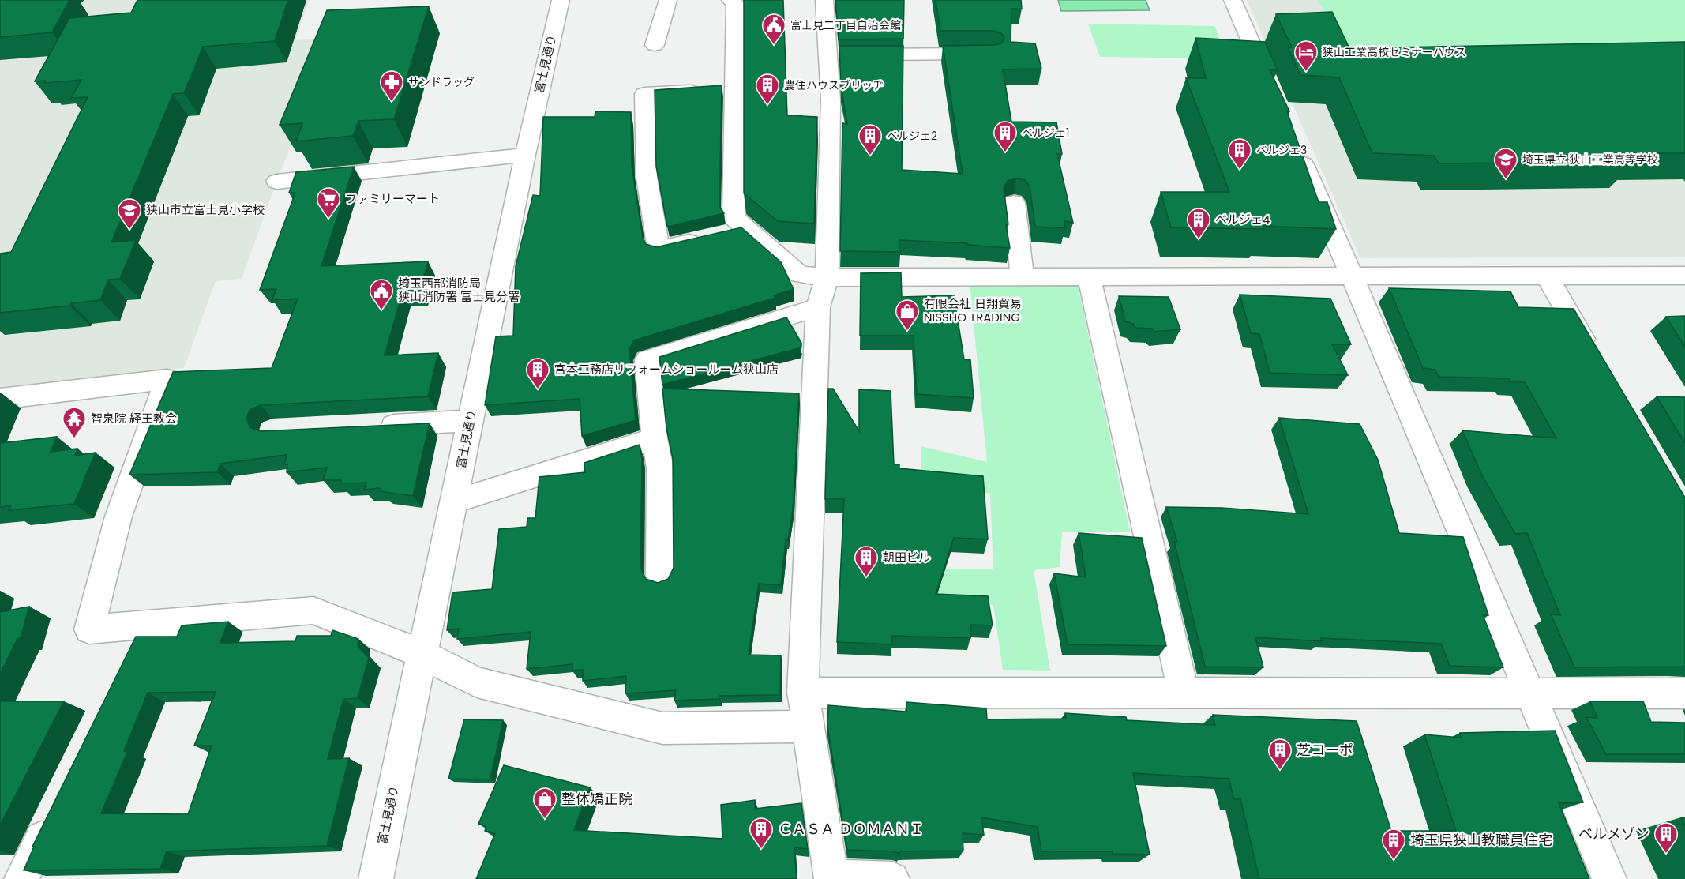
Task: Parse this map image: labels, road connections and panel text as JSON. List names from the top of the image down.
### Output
{
  "streets": {
    "street": ["富士見通り"]
  },
  "places": {
    "public building": ["富士見二丁目自治会館", "埼玉西部消防局 狭山消防署 富士見分署"],
    "hotel": ["狭山工業高校セミナーハウス"],
    "pharmacy": ["サンドラッグ"],
    "building": [
      "農住ハウスブリッヂ",
      "ベルジェ1",
      "ベルジェ2",
      "ベルジェ3",
      "ベルジェ4",
      "宮本工務店リフォームショールーム狭山店",
      "朝田ビル",
      "芝コーポ",
      "ＣＡＳＡ ＤＯＭＡＮＩ",
      "ベルメゾン",
      "埼玉県狭山教職員住宅"
    ],
    "school or university": ["埼玉県立 狭山工業高等学校", "狭山市立富士見小学校"],
    "supermarket": ["ファミリーマート"],
    "shop": ["有限会社 日翔貿易 NISSHO TRADING", "整体矯正院"],
    "temple": ["智泉院 経王教会"]
  }
}
